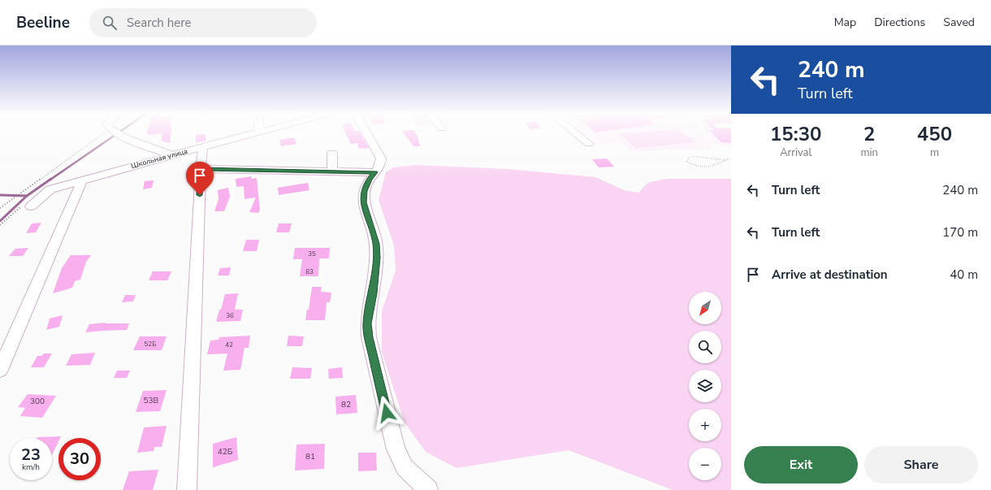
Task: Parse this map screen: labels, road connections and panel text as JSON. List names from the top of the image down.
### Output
{
  "streets": {
    "street": ["Школьная улица"]
  },
  "house_numbers": [
    "35",
    "83",
    "36",
    "52Б",
    "42",
    "53В",
    "300",
    "82",
    "42Б",
    "81"
  ],
  "north": "bottom left",
  "page": {
    "header": "Beeline",
    "search": "Search here",
    "nav": ["Map", "Directions", "Saved"],
    "turn": ["240 m", "Turn left"],
    "eta": [
      "15:30",
      "Arrival",
      "2",
      "min",
      "450",
      "m"
    ],
    "list": [
      {
        "name": "Turn left",
        "value": "240 m"
      },
      {
        "name": "Turn left",
        "value": "170 m"
      },
      {
        "name": "Arrive at destination",
        "value": "40 m"
      }
    ],
    "map_buttons": ["+", "−"],
    "speed": "23 km/h",
    "limit": "30",
    "buttons": ["Exit", "Share"]
  }
}
